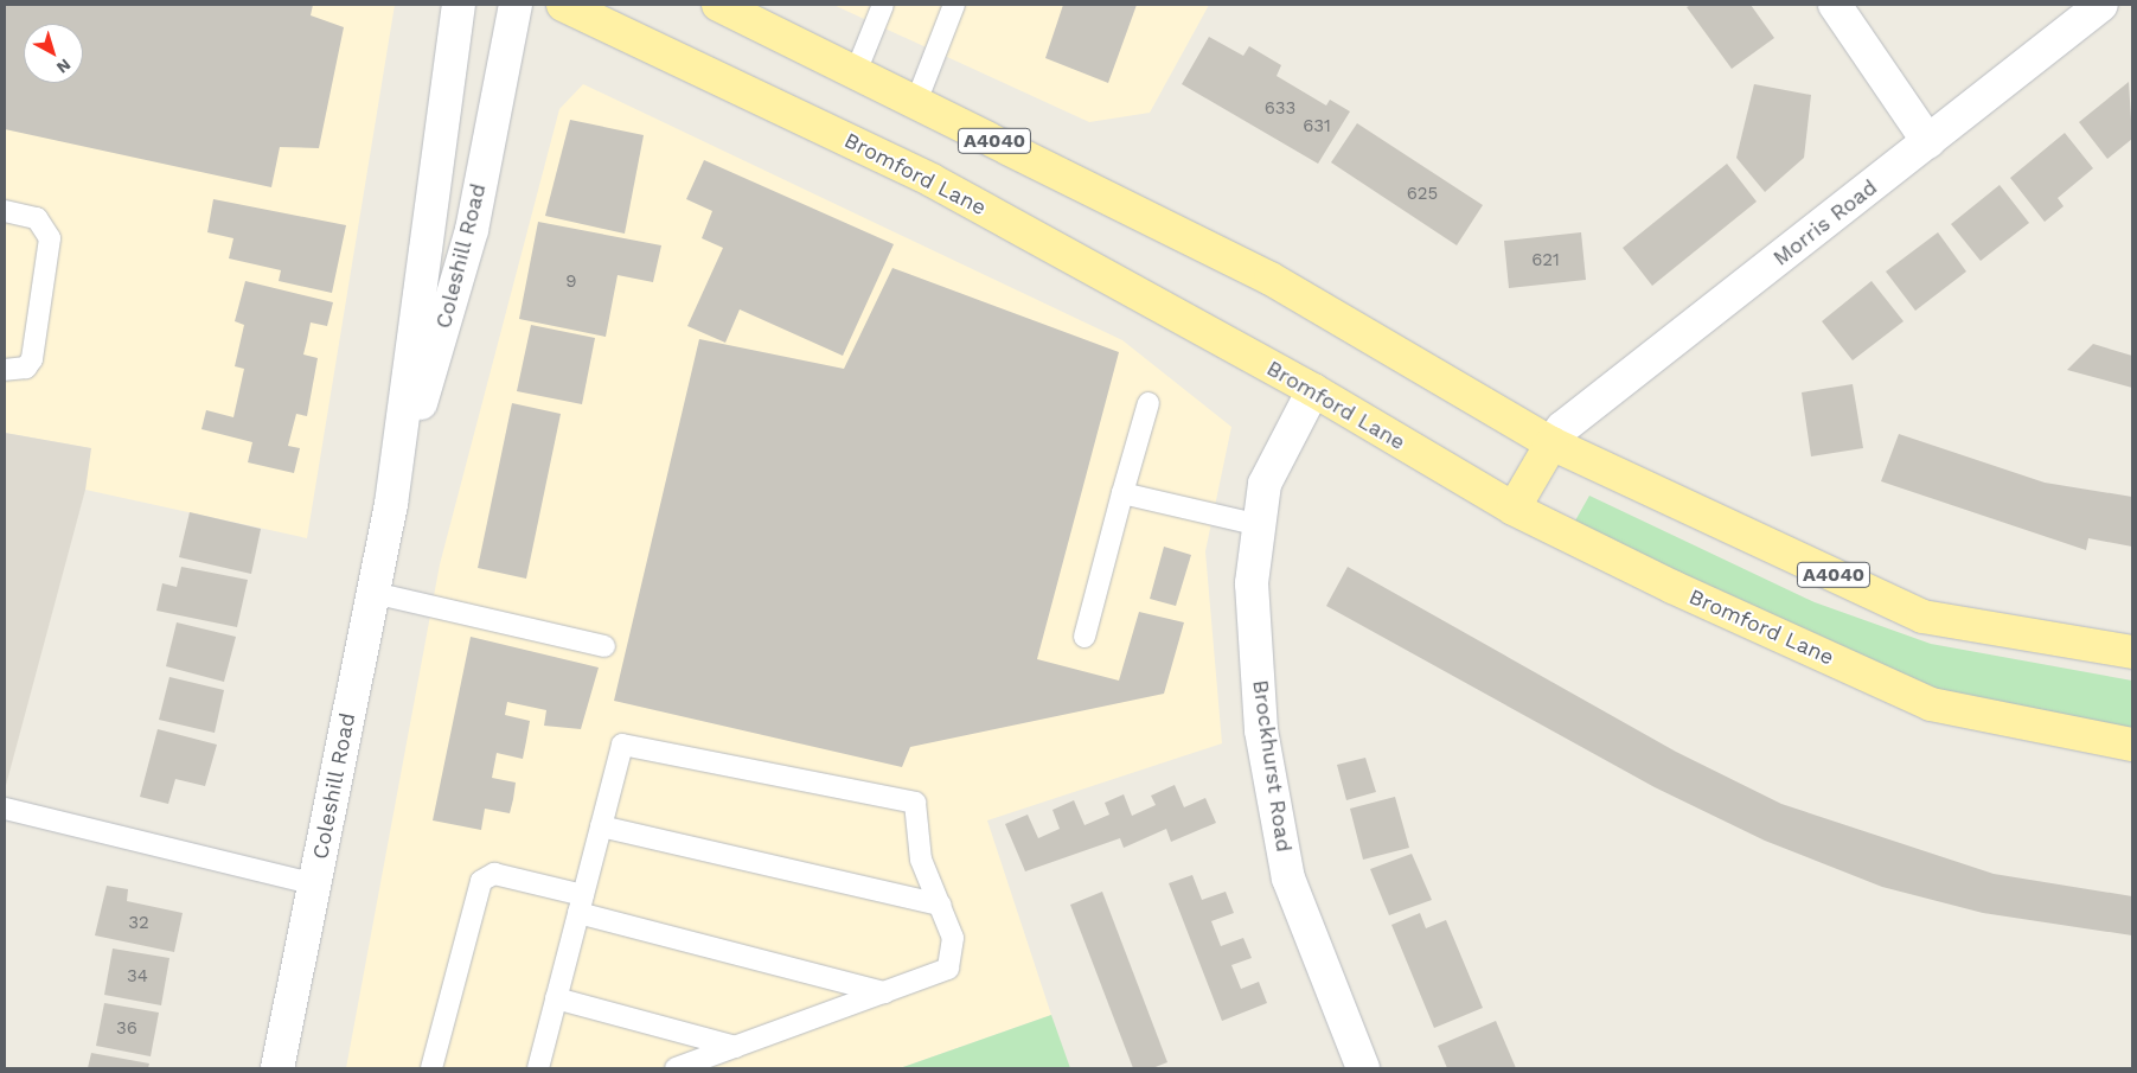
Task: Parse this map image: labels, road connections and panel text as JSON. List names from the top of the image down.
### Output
{
  "streets": {
    "main road": [
      "A4040",
      "Bromford Lane",
      "Morris Road",
      "Coleshill Road",
      "Brockhurst Road"
    ]
  },
  "crossings": [
    ["A4040", "Morris Road"],
    ["Bromford Lane", "Brockhurst Road"]
  ],
  "house_numbers": [
    "633",
    "631",
    "625",
    "621",
    "9",
    "32",
    "34",
    "36"
  ],
  "north": "bottom right"
}
